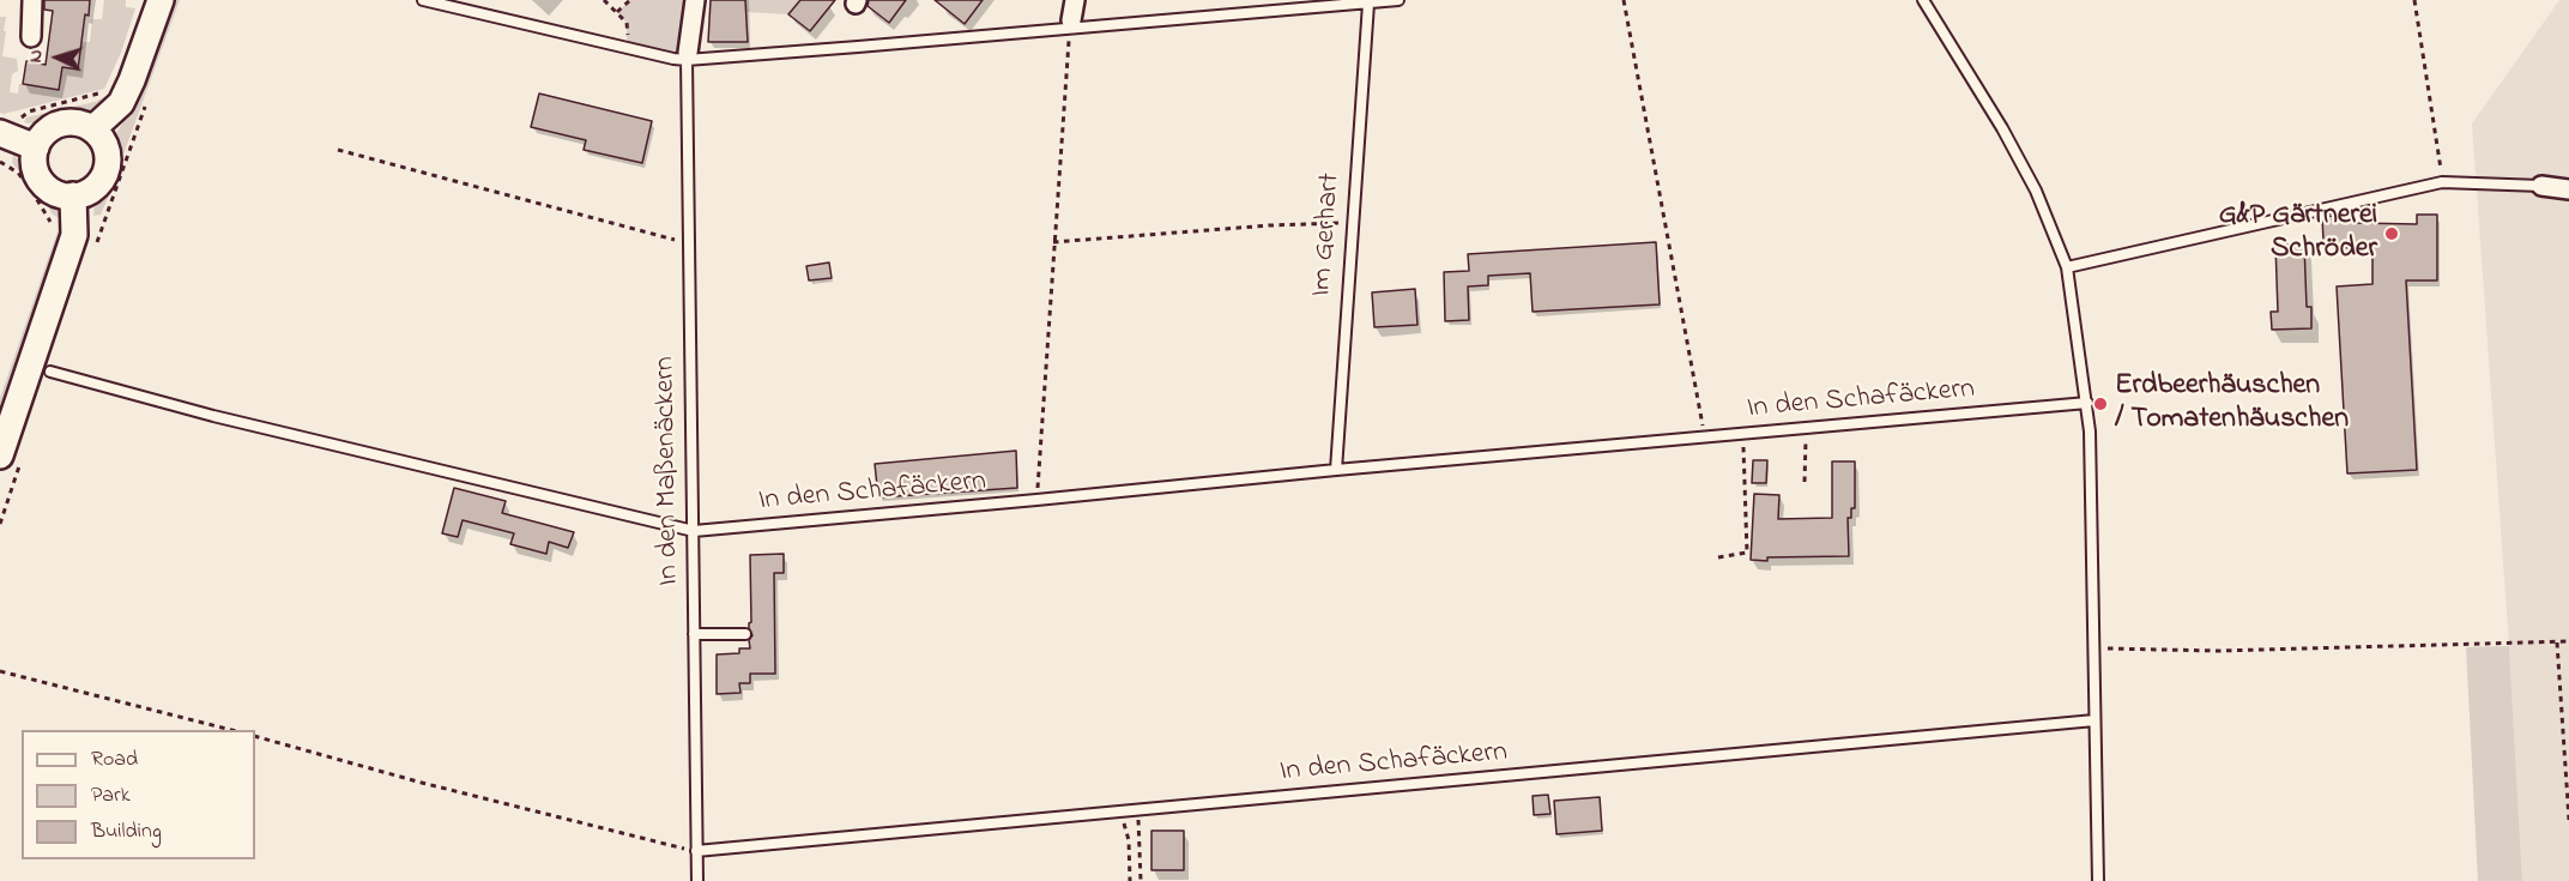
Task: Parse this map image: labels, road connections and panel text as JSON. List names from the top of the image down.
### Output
{
  "streets": {
    "lane": ["Im Gerhart", "In den Schafäckern", "In den Maßenäckern"]
  },
  "crossings": [
    ["Im Gerhart", "In den Schafäckern"],
    ["In den Schafäckern", "In den Maßenäckern"]
  ],
  "places": ["G&P Gärtnerei Schröder", "Erdbeerhäuschen / Tomatenhäuschen"],
  "legend": ["Road", "Park", "Building"],
  "north": "left"
}
